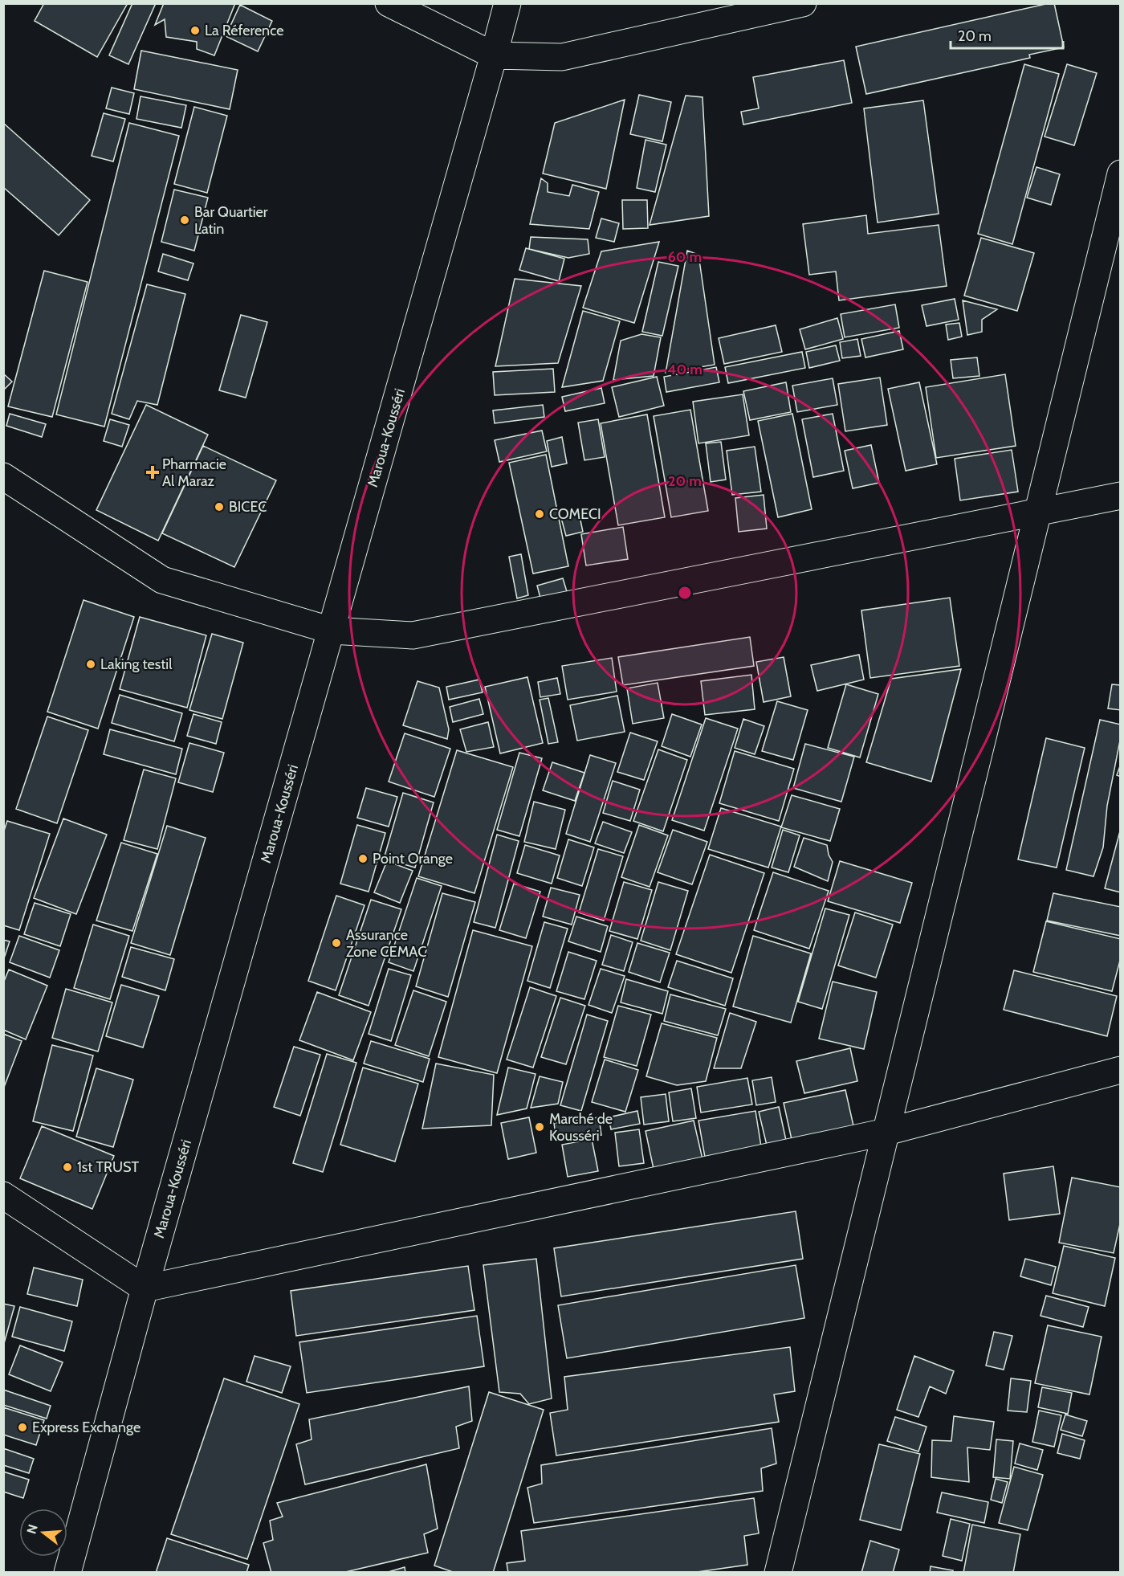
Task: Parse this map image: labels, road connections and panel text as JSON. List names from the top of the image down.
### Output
{
  "streets": {
    "main road": ["Maroua-Kousséri"]
  },
  "places": {
    "other": [
      "La Réference",
      "Bar Quartier Latin",
      "BICEC",
      "COMECI",
      "Laking testil",
      "Point Orange",
      "Assurance Zone CEMAC",
      "Marché de Kousséri",
      "1st TRUST",
      "Express Exchange"
    ],
    "health": ["Pharmacie Al Maraz"]
  },
  "scale_bar": "20 m",
  "north": "left",
  "rings": ["60 m", "40 m", "20 m"]
}
